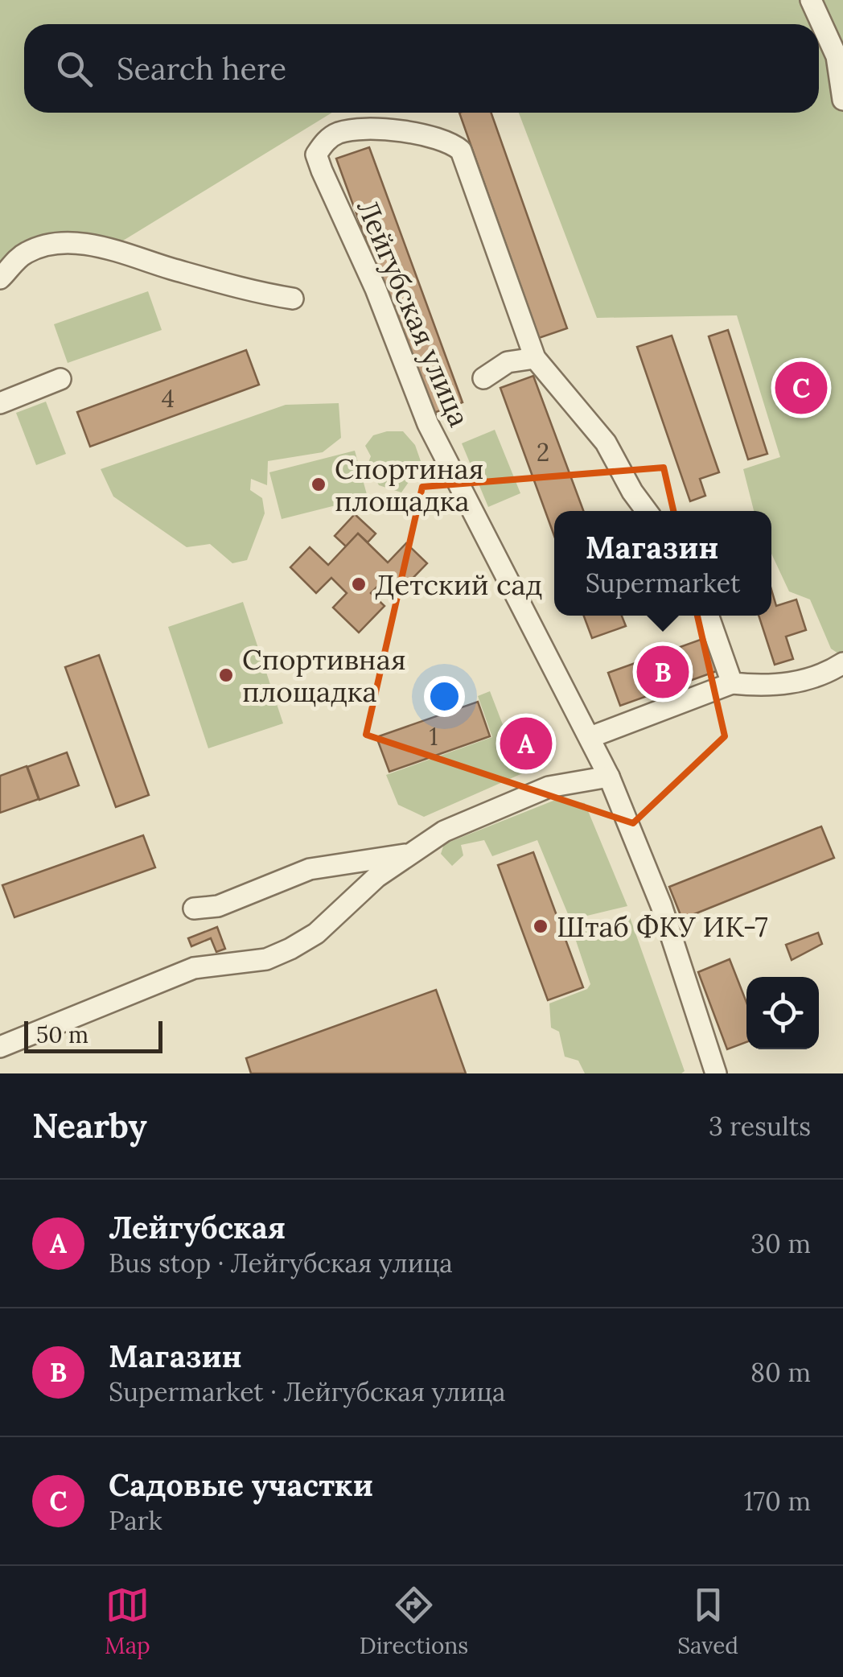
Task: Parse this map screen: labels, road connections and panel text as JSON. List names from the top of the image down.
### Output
{
  "streets": {
    "street": ["Лейгубская улица"]
  },
  "places": [
    "Спортиная площадка",
    "Детский сад",
    "Спортивная площадка",
    "Штаб ФКУ ИК-7"
  ],
  "house_numbers": ["4", "2", "1"],
  "scale_bar": "50 m",
  "page": {
    "search": "Search here",
    "pins": ["C", "B", "A"],
    "popup": ["Магазин", "Supermarket"],
    "scale": "50 m",
    "heading": ["Nearby", "3 results"],
    "list": [
      {
        "mark": "A",
        "name": "Лейгубская",
        "note": "Bus stop · Лейгубская улица",
        "value": "30 m"
      },
      {
        "mark": "B",
        "name": "Магазин",
        "note": "Supermarket · Лейгубская улица",
        "value": "80 m"
      },
      {
        "mark": "C",
        "name": "Садовые участки",
        "note": "Park",
        "value": "170 m"
      }
    ],
    "nav": ["Map", "Directions", "Saved"]
  }
}
